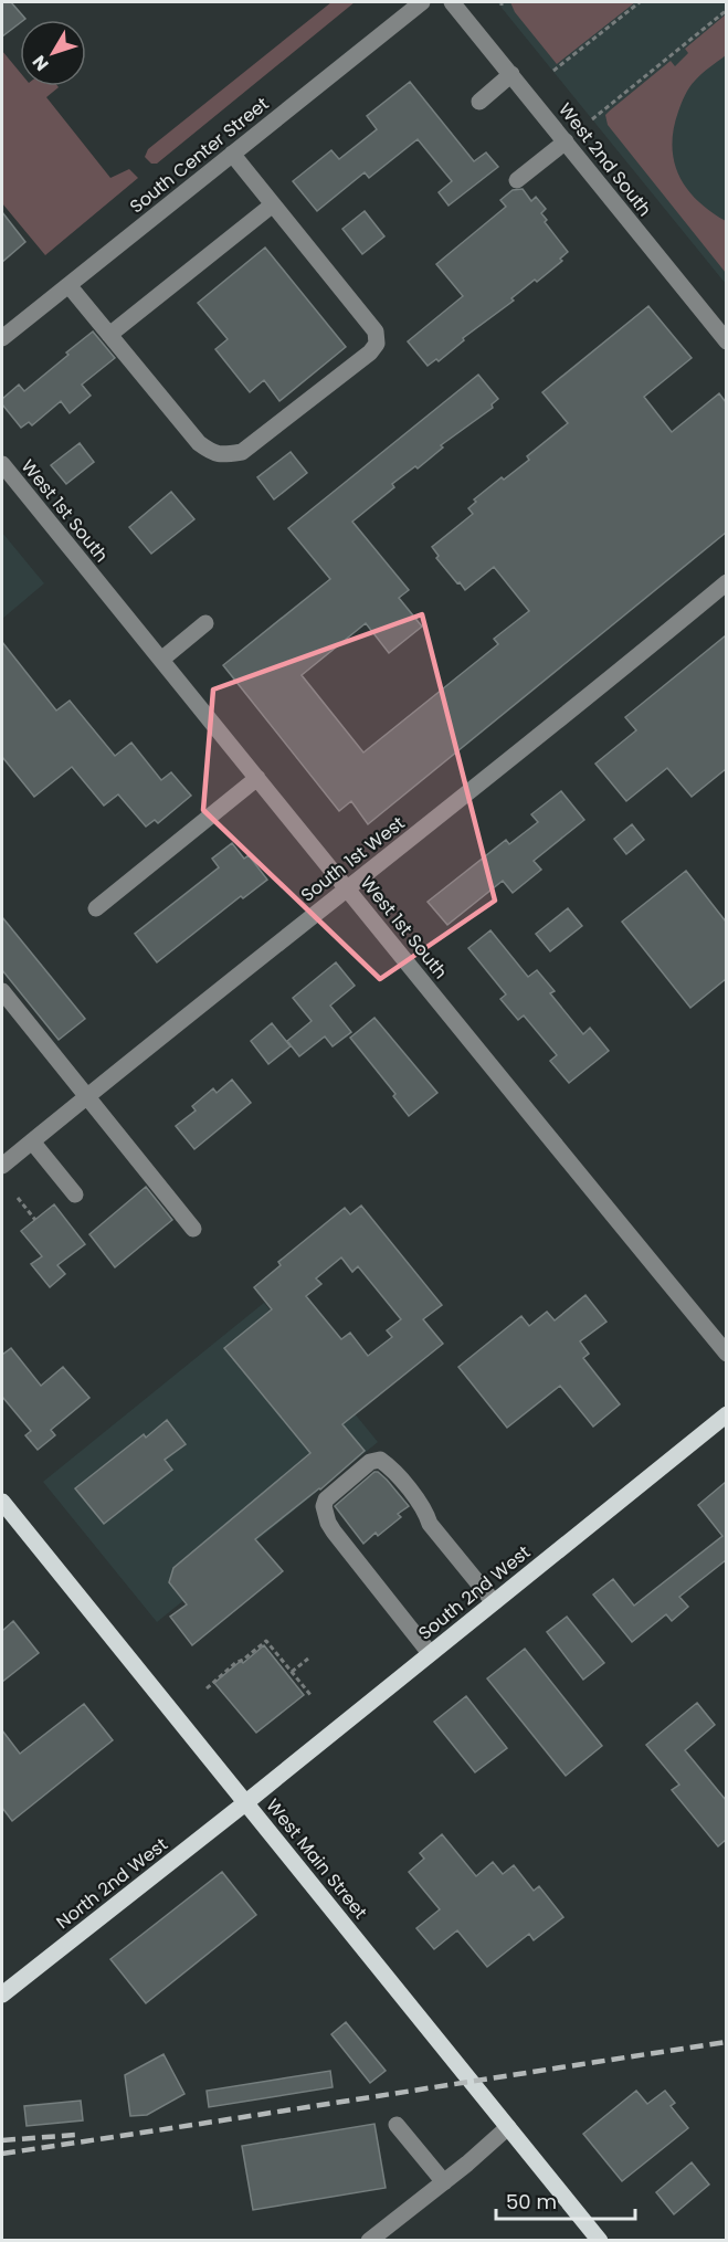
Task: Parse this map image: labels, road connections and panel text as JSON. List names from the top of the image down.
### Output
{
  "streets": {
    "main road": ["South 2nd West", "West Main Street", "North 2nd West"],
    "street": [
      "South Center Street",
      "West 2nd South",
      "West 1st South",
      "South 1st West"
    ]
  },
  "crossings": [
    ["West 1st South", "South 1st West"],
    ["South 2nd West", "West Main Street"],
    ["South 2nd West", "North 2nd West"],
    ["West Main Street", "North 2nd West"]
  ],
  "scale_bar": "50 m",
  "north": "bottom left"
}
